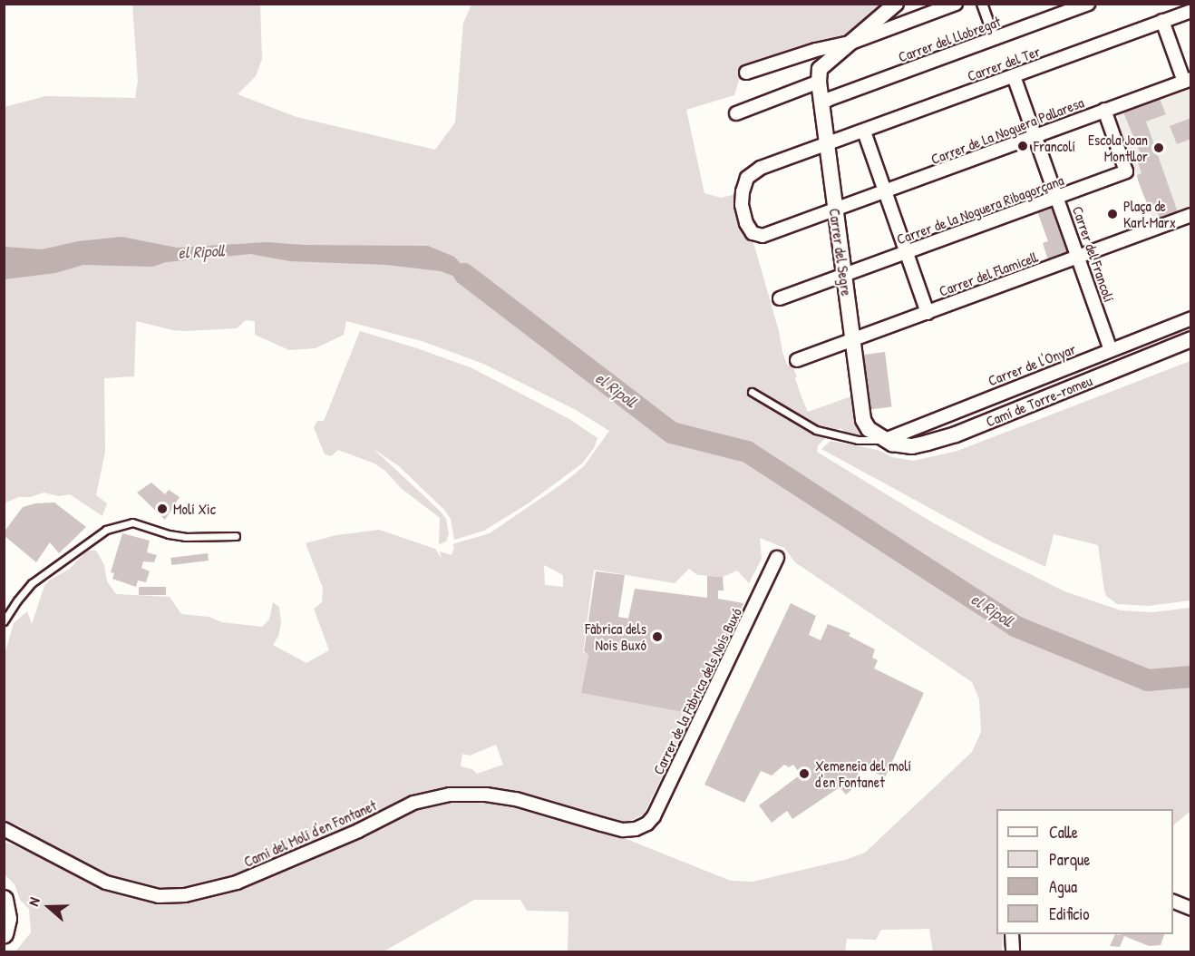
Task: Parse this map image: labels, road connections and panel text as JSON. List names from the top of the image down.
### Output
{
  "streets": {
    "street": [
      "Carrer del Llobregat",
      "Carrer del Ter",
      "Carrer de La Noguera Pallaresa",
      "Carrer de la Noguera Ribagorçana",
      "Carrer del Segre",
      "Carrer del Francolí",
      "Carrer del Flamicell",
      "Carrer de l'Onyar",
      "Camí de Torre-romeu",
      "Carrer de la Fàbrica dels Nois Buxó",
      "Camí del Molí d'en Fontanet"
    ]
  },
  "crossings": [
    ["Carrer del Llobregat", "Carrer del Segre"],
    ["Carrer del Ter", "Carrer de La Noguera Pallaresa"],
    ["Carrer del Ter", "Carrer del Segre"],
    ["Carrer del Ter", "Carrer del Francolí"],
    ["Carrer de La Noguera Pallaresa", "Carrer de la Noguera Ribagorçana"],
    ["Carrer de La Noguera Pallaresa", "Carrer del Segre"],
    ["Carrer de La Noguera Pallaresa", "Carrer del Francolí"],
    ["Carrer de la Noguera Ribagorçana", "Carrer del Segre"],
    ["Carrer de la Noguera Ribagorçana", "Carrer del Francolí"],
    ["Carrer del Segre", "Carrer del Flamicell"],
    ["Carrer del Segre", "Carrer de l'Onyar"],
    ["Carrer del Segre", "Camí de Torre-romeu"],
    ["Carrer del Francolí", "Carrer del Flamicell"],
    ["Carrer del Francolí", "Carrer de l'Onyar"],
    ["Carrer de l'Onyar", "Camí de Torre-romeu"],
    ["Carrer de la Fàbrica dels Nois Buxó", "Camí del Molí d'en Fontanet"]
  ],
  "water": ["el Ripoll"],
  "places": [
    "Francolí",
    "Escola Joan Montllor",
    "Plaça de Karl Marx",
    "Molí Xic",
    "Fàbrica dels Nois Buxó",
    "Xemeneia del molí d'en Fontanet"
  ],
  "legend": [
    "Calle",
    "Parque",
    "Agua",
    "Edificio"
  ],
  "north": "left"
}
